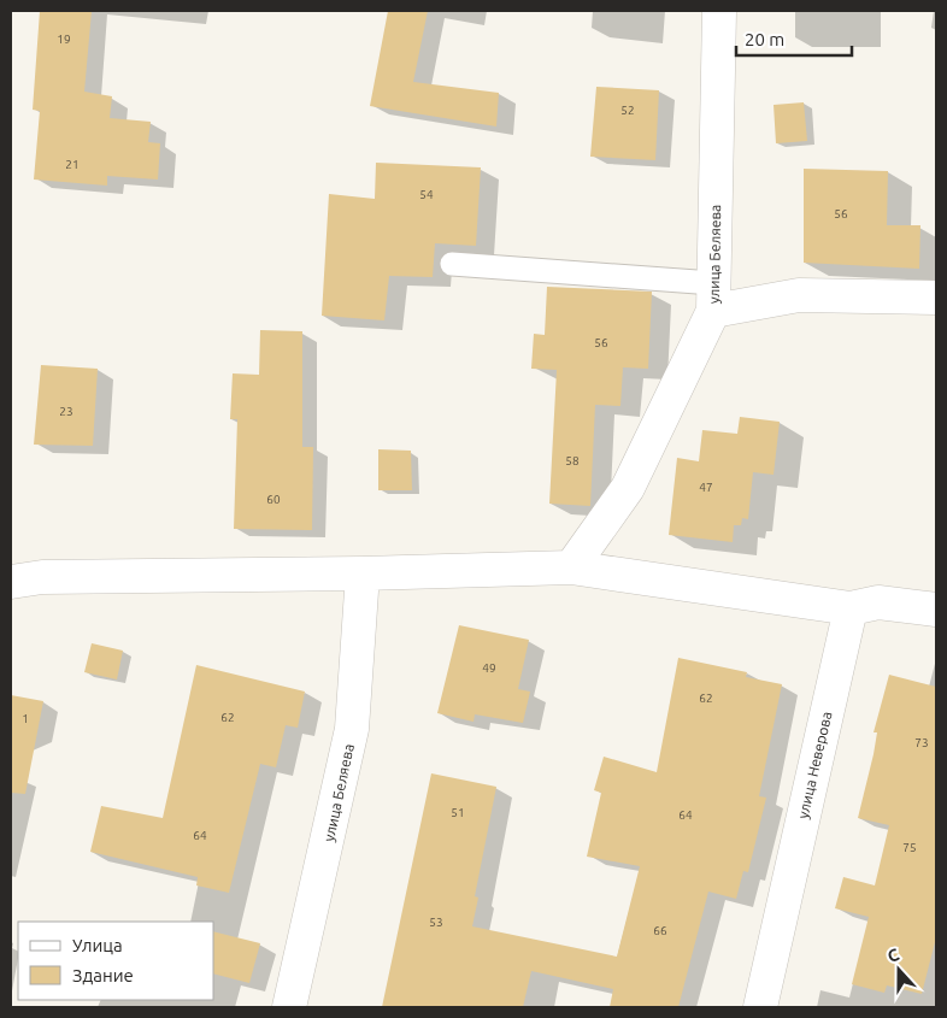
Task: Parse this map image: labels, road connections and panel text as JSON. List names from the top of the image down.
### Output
{
  "streets": {
    "street": ["улица Беляева", "улица Неверова"]
  },
  "house_numbers": [
    "19",
    "52",
    "21",
    "54",
    "56",
    "56",
    "23",
    "58",
    "47",
    "60",
    "49",
    "62",
    "62",
    "1",
    "73",
    "51",
    "64",
    "64",
    "75",
    "53",
    "66"
  ],
  "legend": ["Улица", "Здание"],
  "scale_bar": "20 m",
  "north": "top"
}
